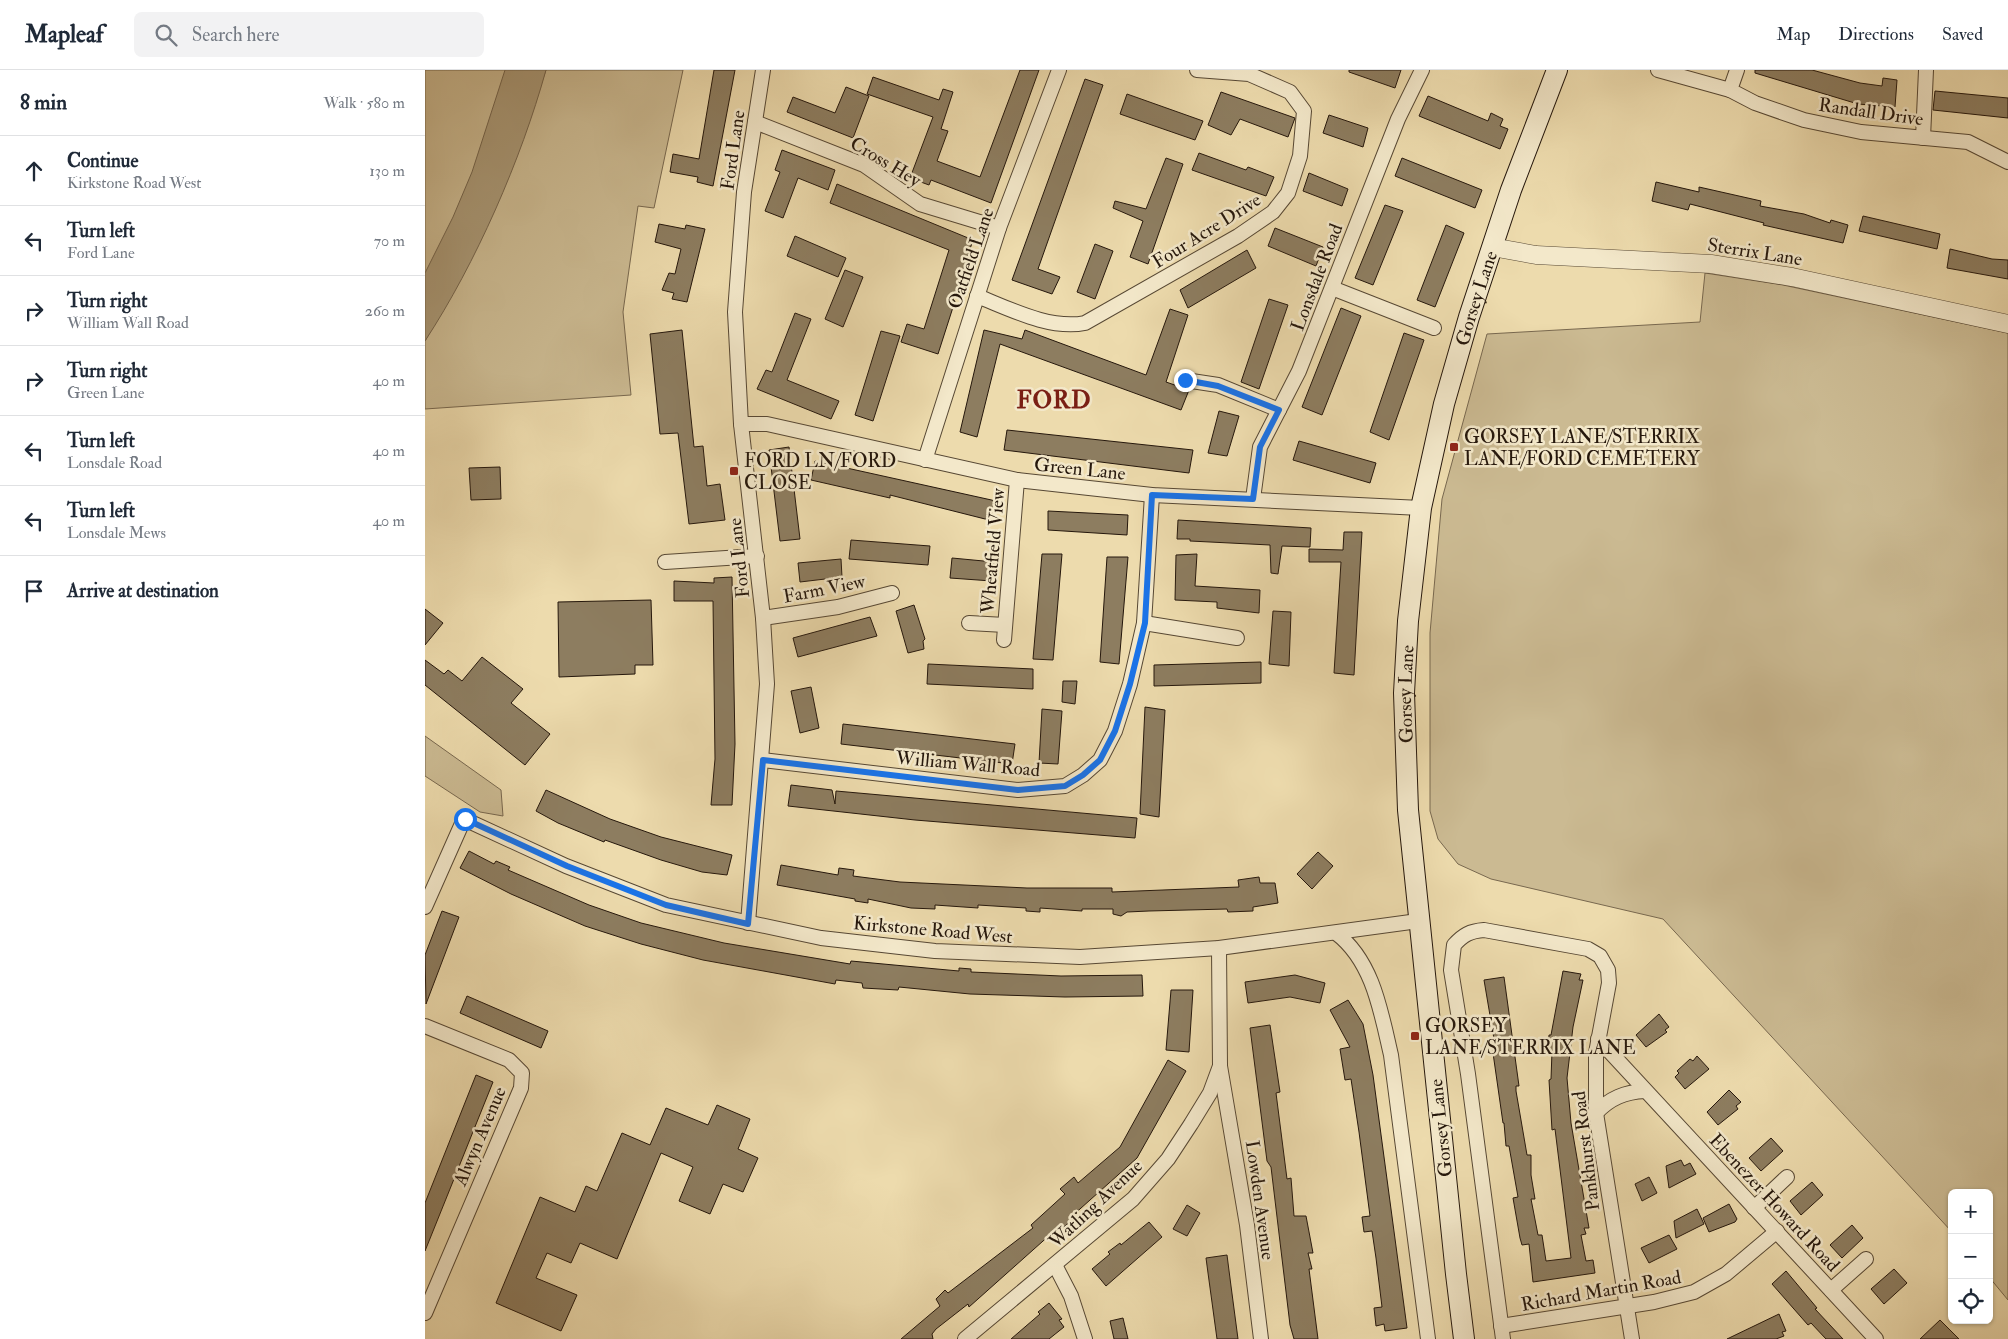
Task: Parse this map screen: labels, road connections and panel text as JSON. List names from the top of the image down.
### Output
{
  "streets": {
    "main road": ["Gorsey Lane"],
    "street": [
      "Randall Drive",
      "Ford Lane",
      "Cross Hey",
      "Four Acre Drive",
      "Sterrix Lane",
      "Oatfield Lane",
      "Lonsdale Road",
      "Green Lane",
      "Wheatfield View",
      "Farm View",
      "William Wall Road",
      "Kirkstone Road West",
      "Alwyn Avenue",
      "Pankhurst Road",
      "Lowden Avenue",
      "Ebenezer Howard Road",
      "Watling Avenue",
      "Richard Martin Road"
    ]
  },
  "crossings": [
    ["Ford Lane", "Cross Hey"],
    ["Ford Lane", "Green Lane"],
    ["Ford Lane", "Farm View"],
    ["Ford Lane", "William Wall Road"],
    ["Ford Lane", "Kirkstone Road West"],
    ["Cross Hey", "Oatfield Lane"],
    ["Four Acre Drive", "Oatfield Lane"],
    ["Sterrix Lane", "Gorsey Lane"],
    ["Oatfield Lane", "Green Lane"],
    ["Lonsdale Road", "Green Lane"],
    ["Gorsey Lane", "Green Lane"],
    ["Gorsey Lane", "Kirkstone Road West"],
    ["Gorsey Lane", "Pankhurst Road"],
    ["Gorsey Lane", "Richard Martin Road"],
    ["Green Lane", "Wheatfield View"],
    ["Green Lane", "William Wall Road"],
    ["Kirkstone Road West", "Watling Avenue"],
    ["Pankhurst Road", "Ebenezer Howard Road"],
    ["Pankhurst Road", "Richard Martin Road"],
    ["Lowden Avenue", "Watling Avenue"],
    ["Ebenezer Howard Road", "Richard Martin Road"]
  ],
  "districts": ["FORD"],
  "places": {
    "transit": ["GORSEY LANE/STERRIX LANE/FORD CEMETERY", "FORD LN/FORD CLOSE", "GORSEY LANE/STERRIX LANE"]
  },
  "page": {
    "header": "Mapleaf",
    "search": "Search here",
    "nav": ["Map", "Directions", "Saved"],
    "heading": ["8 min", "Walk · 580 m"],
    "list": [
      ["Continue", "Kirkstone Road West", "130 m"],
      ["Turn left", "Ford Lane", "70 m"],
      ["Turn right", "William Wall Road", "260 m"],
      ["Turn right", "Green Lane", "40 m"],
      ["Turn left", "Lonsdale Road", "40 m"],
      ["Turn left", "Lonsdale Mews", "40 m"],
      "Arrive at destination"
    ],
    "map_buttons": ["+", "−"]
  }
}
